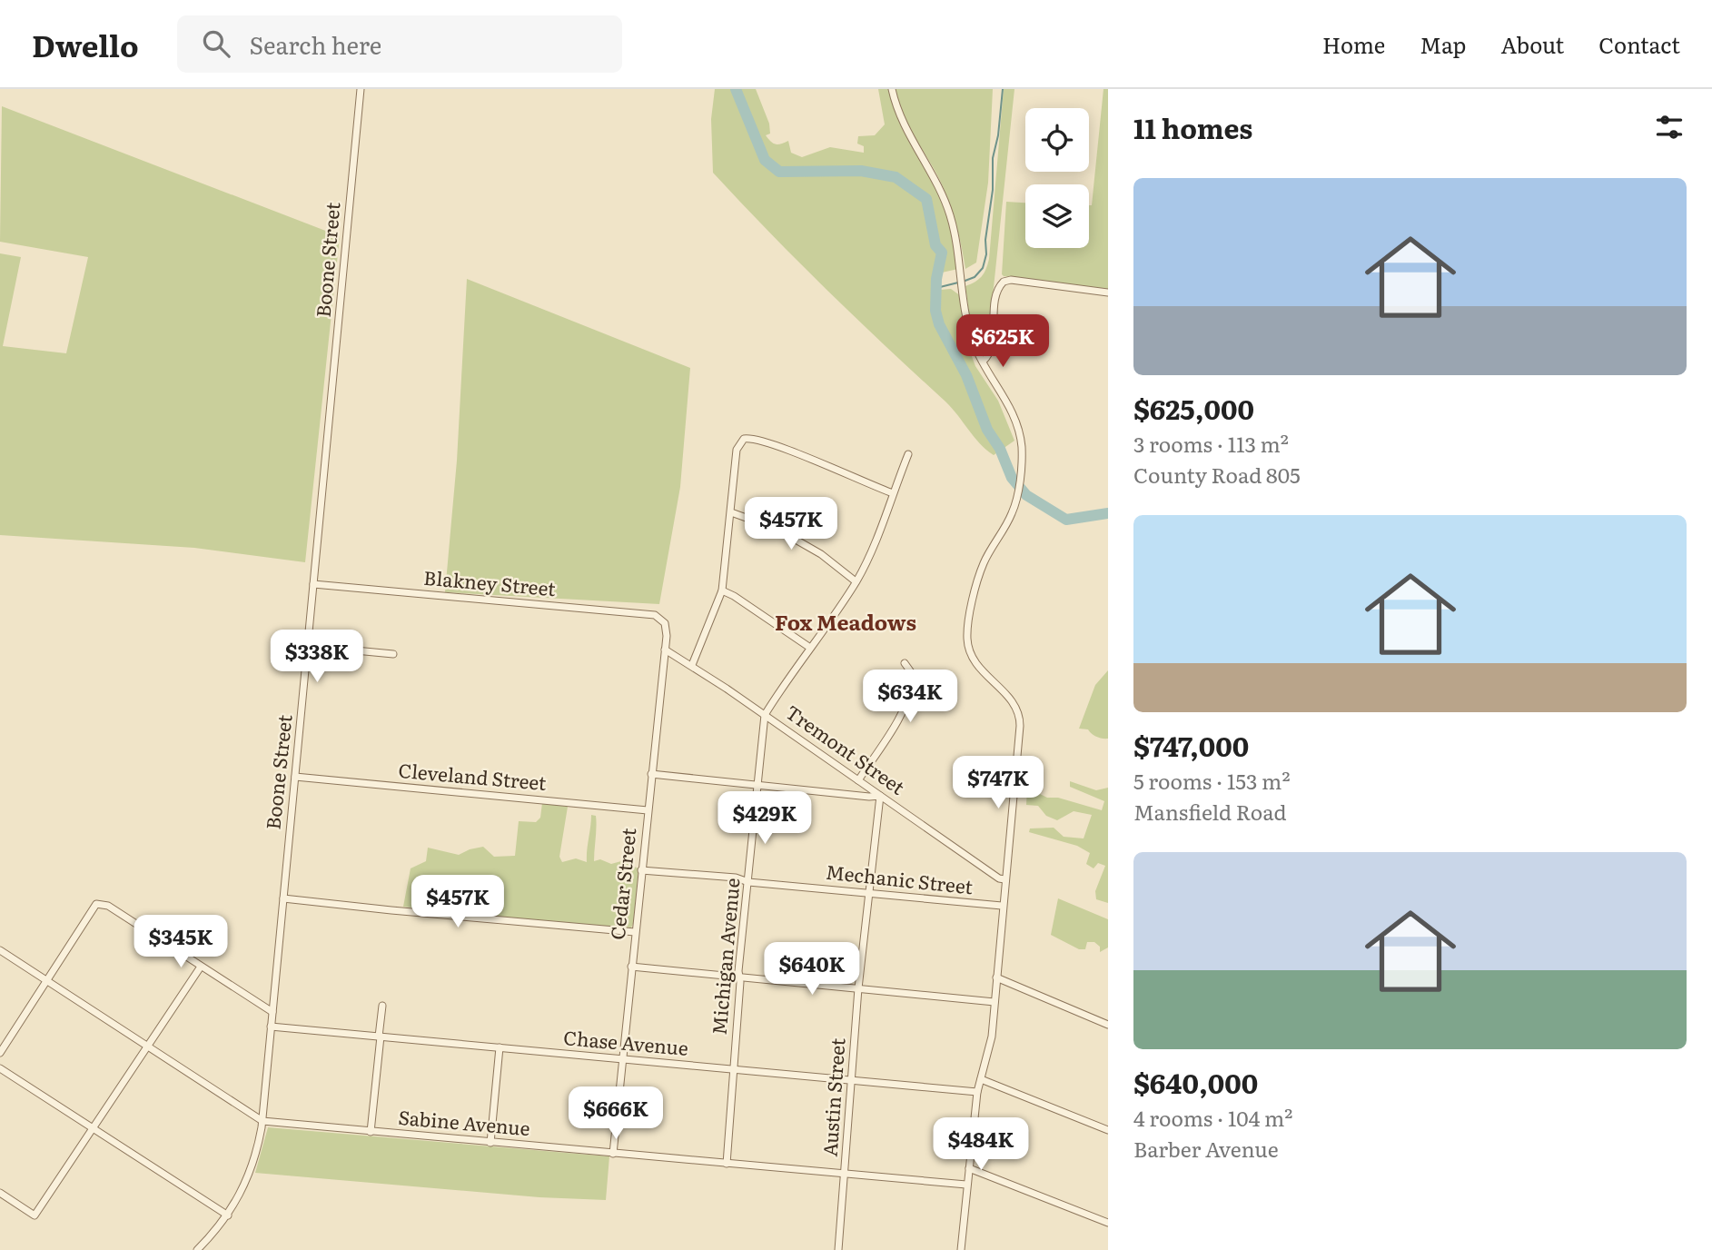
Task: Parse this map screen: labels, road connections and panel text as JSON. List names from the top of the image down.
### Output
{
  "streets": {
    "street": [
      "Boone Street",
      "Blakney Street",
      "Tremont Street",
      "Cleveland Street",
      "Mechanic Street",
      "Cedar Street",
      "Michigan Avenue",
      "Chase Avenue",
      "Austin Street",
      "Sabine Avenue"
    ]
  },
  "crossings": [
    ["Boone Street", "Blakney Street"],
    ["Boone Street", "Cleveland Street"],
    ["Boone Street", "Chase Avenue"],
    ["Boone Street", "Sabine Avenue"],
    ["Blakney Street", "Cedar Street"],
    ["Tremont Street", "Cedar Street"],
    ["Tremont Street", "Michigan Avenue"],
    ["Tremont Street", "Austin Street"],
    ["Cleveland Street", "Cedar Street"],
    ["Mechanic Street", "Cedar Street"],
    ["Mechanic Street", "Michigan Avenue"],
    ["Mechanic Street", "Austin Street"],
    ["Cedar Street", "Chase Avenue"],
    ["Cedar Street", "Sabine Avenue"],
    ["Michigan Avenue", "Chase Avenue"],
    ["Michigan Avenue", "Sabine Avenue"],
    ["Chase Avenue", "Austin Street"],
    ["Austin Street", "Sabine Avenue"]
  ],
  "districts": ["Fox Meadows"],
  "page": {
    "header": "Dwello",
    "search": "Search here",
    "nav": [
      "Home",
      "Map",
      "About",
      "Contact"
    ],
    "heading": "11 homes",
    "list": [
      {
        "name": "$625,000",
        "note": "3 rooms · 113 m² · County Road 805"
      },
      {
        "name": "$747,000",
        "note": "5 rooms · 153 m² · Mansfield Road"
      },
      {
        "name": "$640,000",
        "note": "4 rooms · 104 m² · Barber Avenue"
      }
    ],
    "price": [
      "$625K",
      "$457K",
      "$338K",
      "$634K",
      "$747K",
      "$429K",
      "$457K",
      "$345K",
      "$640K",
      "$666K",
      "$484K"
    ]
  }
}
